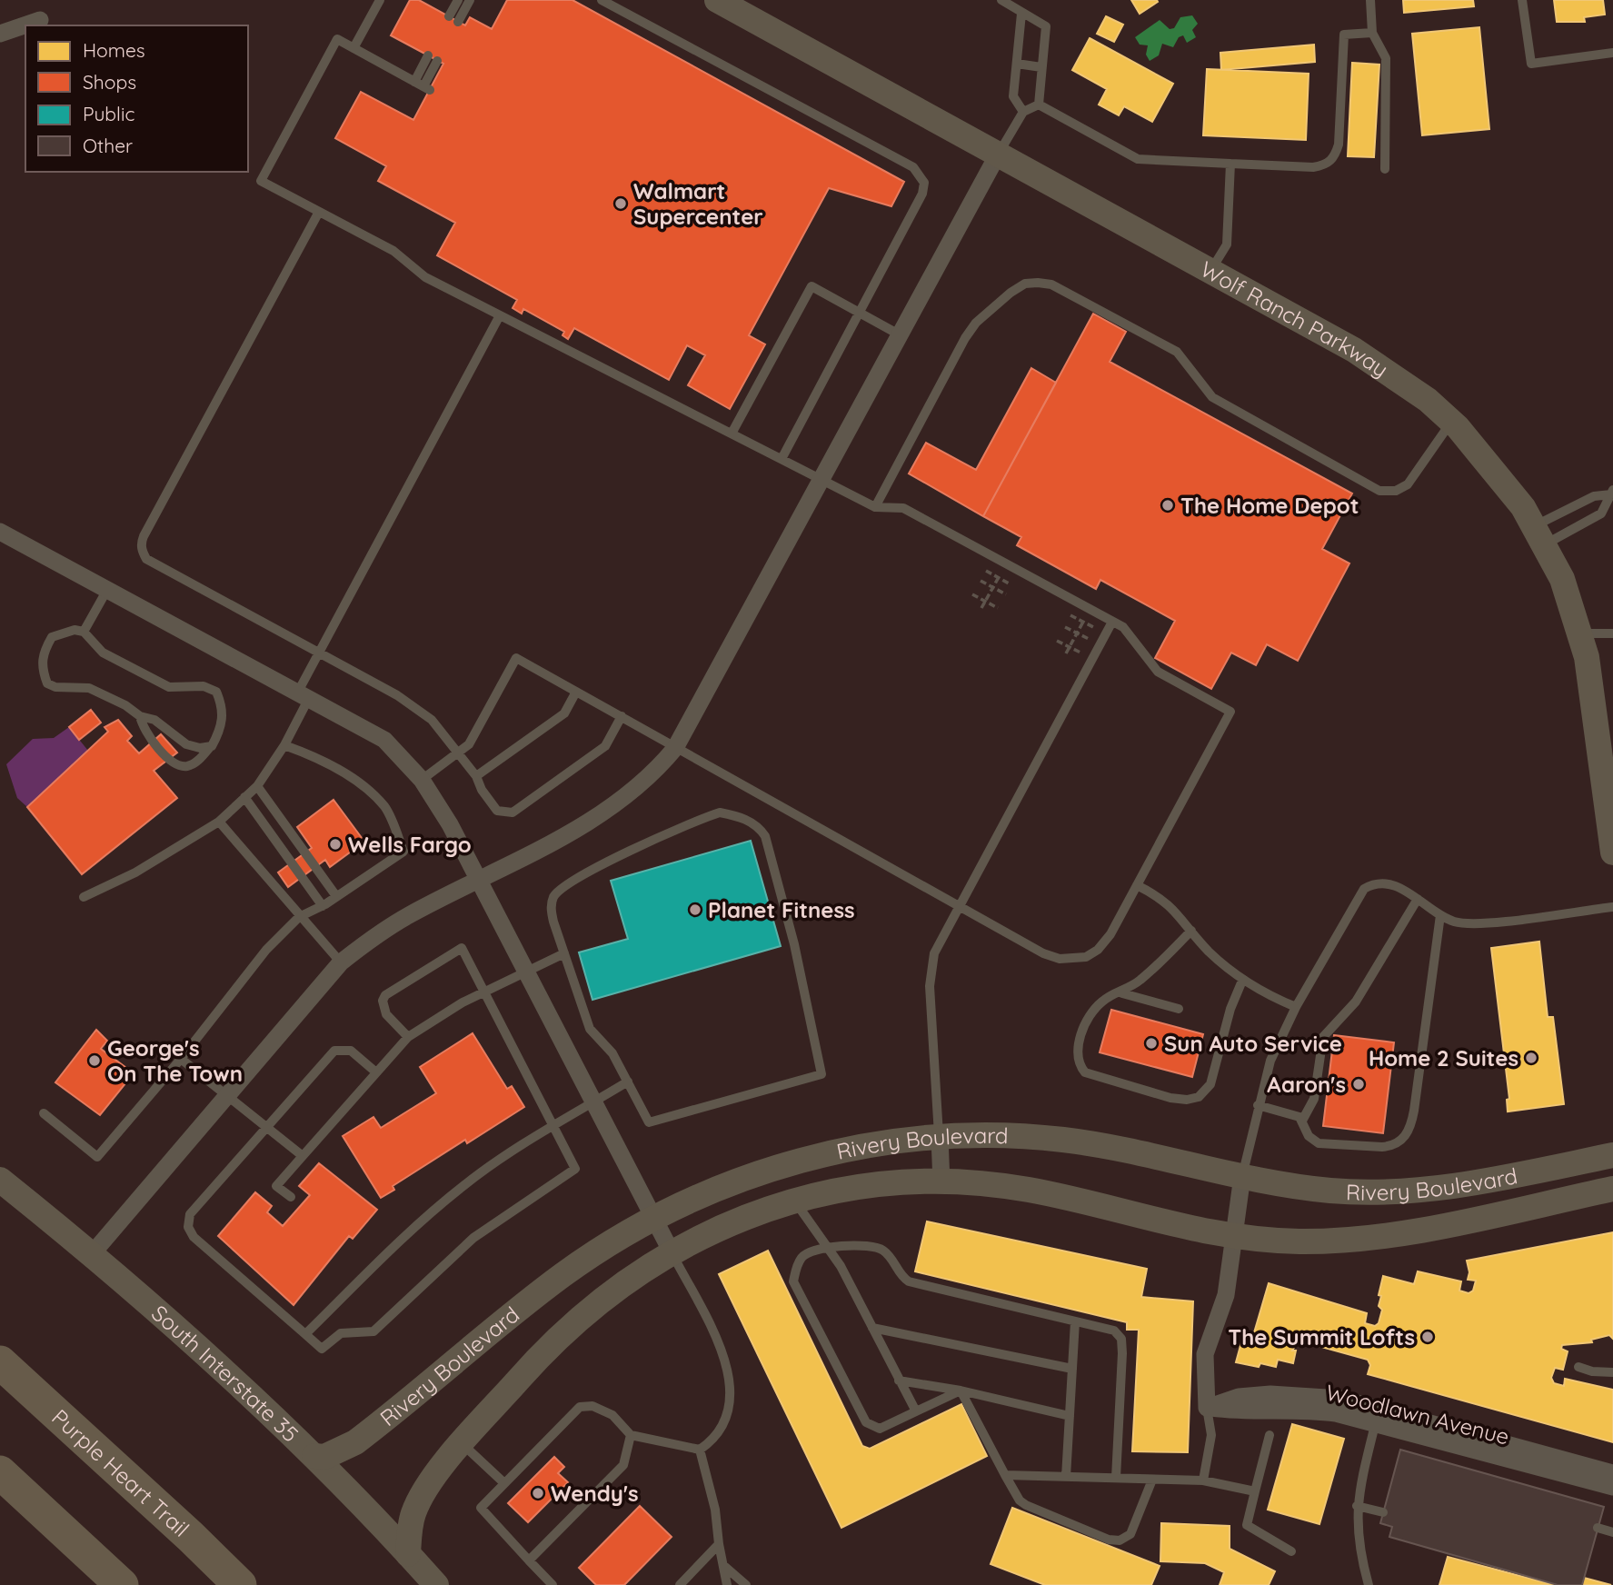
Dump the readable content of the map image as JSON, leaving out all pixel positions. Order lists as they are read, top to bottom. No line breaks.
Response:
{"streets":{"highway":["Purple Heart Trail"],"street":["Wolf Ranch Parkway","Rivery Boulevard","South Interstate 35","Woodlawn Avenue"]},"crossings":[["Rivery Boulevard","South Interstate 35"]],"places":["Walmart Supercenter","The Home Depot","Wells Fargo","Planet Fitness","Sun Auto Service","Home 2 Suites","George's On The Town","Aaron's","The Summit Lofts","Wendy's"],"legend":["Homes","Shops","Public","Other"]}
